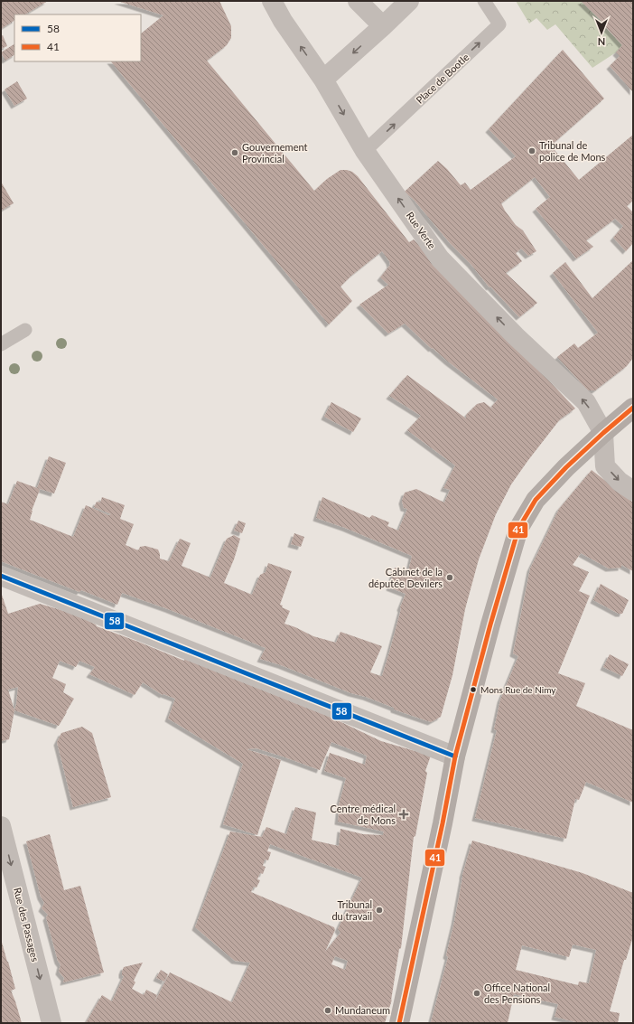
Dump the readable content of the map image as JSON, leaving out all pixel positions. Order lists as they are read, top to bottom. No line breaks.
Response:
{"streets":{"street":["Rue Verte","Rue des Passages"],"lane":["Place de Bootle"]},"crossings":[["Place de Bootle","Rue Verte"]],"one_way":["Place de Bootle","Rue des Passages"],"places":{"other":["Tribunal de police de Mons","Gouvernement Provincial","Cabinet de la députée Devilers","Mons Rue de Nimy","Tribunal du travail","Office National des Pensions","Mundaneum"],"health":["Centre médical de Mons"]},"lines":["transit line 41","transit line 58"],"legend":["58","41"],"north":"bottom"}
